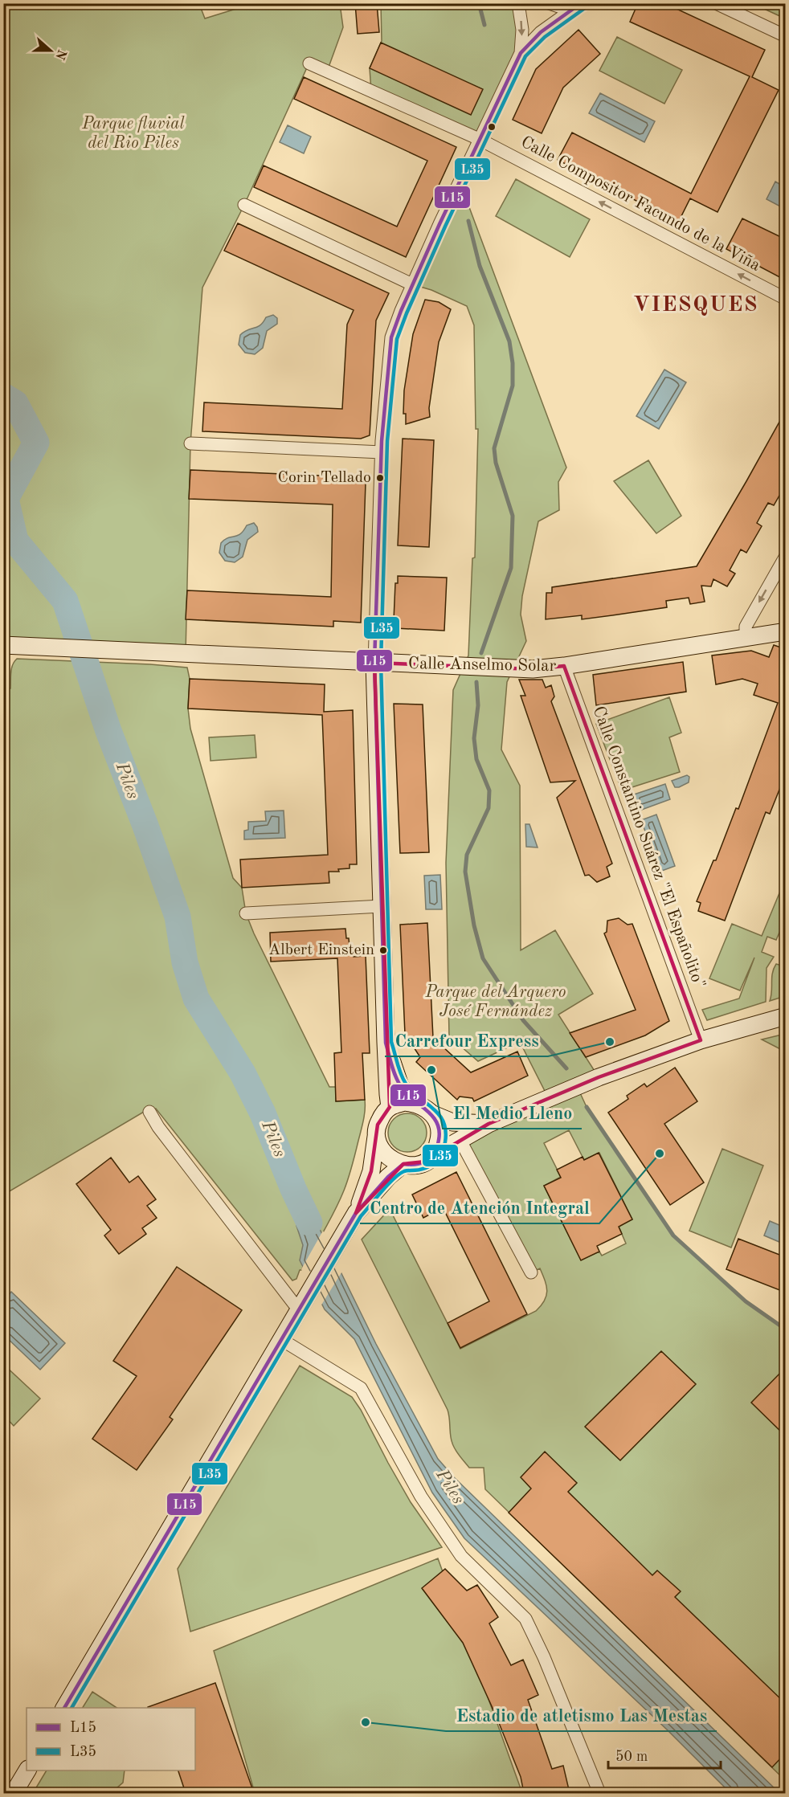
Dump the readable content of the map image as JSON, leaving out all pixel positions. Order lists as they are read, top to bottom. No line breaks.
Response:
{"streets":{"street":["Calle Compositor Facundo de la Viña","Calle Anselmo Solar","Calle Constantino Suárez \"El Españolito\""]},"crossings":[["Calle Anselmo Solar","Calle Constantino Suárez \"El Españolito\""]],"one_way":["Calle Compositor Facundo de la Viña"],"districts":["VIESQUES"],"water":["Piles"],"parks":["Parque fluvial del Rio Piles","Parque del Arquero José Fernández"],"places":["Corin Tellado","Albert Einstein","Carrefour Express","El Medio Lleno","Centro de Atención Integral","Estadio de atletismo Las Mestas"],"lines":["transit line L15","transit line L35"],"legend":["L15","L35"],"scale_bar":"50 m","north":"right"}
